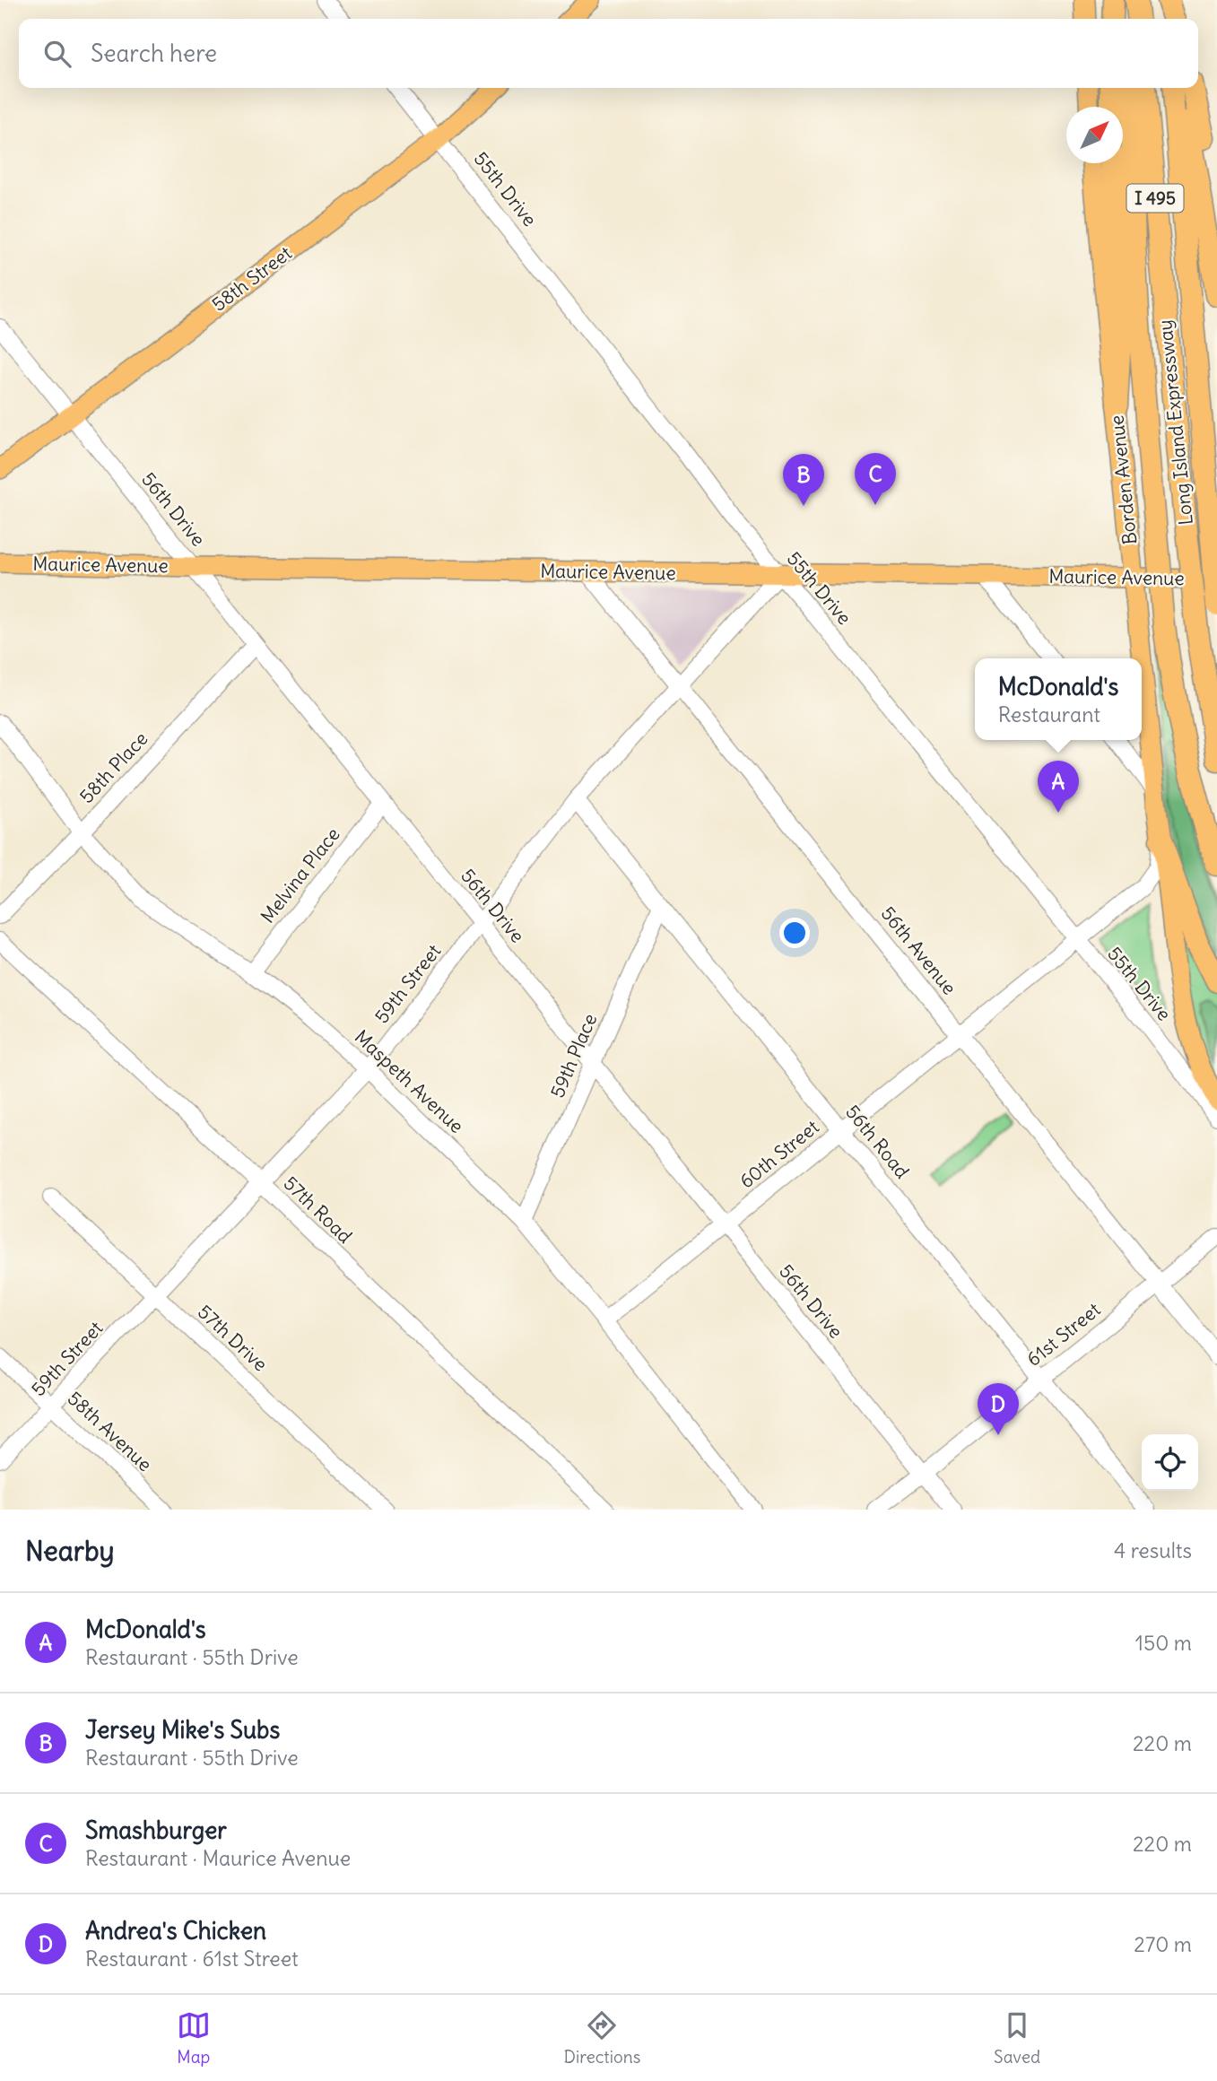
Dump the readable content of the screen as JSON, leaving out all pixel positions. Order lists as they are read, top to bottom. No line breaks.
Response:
{"streets":{"highway":["I 495","Long Island Expressway"],"main road":["58th Street","Borden Avenue","Maurice Avenue"],"street":["55th Drive","56th Drive","58th Place","Melvina Place","56th Avenue","59th Street","59th Place","Maspeth Avenue","56th Road","60th Street","57th Road","61st Street","57th Drive","58th Avenue"]},"crossings":[["55th Drive","58th Street"],["55th Drive","Maurice Avenue"],["55th Drive","59th Street"],["55th Drive","60th Street"],["58th Street","56th Drive"],["Borden Avenue","Maurice Avenue"],["Borden Avenue","60th Street"],["56th Drive","Maurice Avenue"],["56th Drive","58th Place"],["56th Drive","Melvina Place"],["56th Drive","59th Street"],["56th Drive","59th Place"],["56th Drive","60th Street"],["56th Drive","61st Street"],["Maurice Avenue","56th Avenue"],["Maurice Avenue","59th Street"],["58th Place","Maspeth Avenue"],["Melvina Place","Maspeth Avenue"],["56th Avenue","59th Street"],["56th Avenue","60th Street"],["56th Avenue","61st Street"],["59th Street","Maspeth Avenue"],["59th Street","56th Road"],["59th Street","57th Road"],["59th Street","57th Drive"],["59th Street","58th Avenue"],["59th Place","Maspeth Avenue"],["59th Place","56th Road"],["Maspeth Avenue","60th Street"],["56th Road","60th Street"],["56th Road","61st Street"]],"north":"top right","page":{"search":"Search here","pins":["C","B","A","D"],"popup":["McDonald's","Restaurant"],"heading":["Nearby","4 results"],"list":[{"mark":"A","name":"McDonald's","note":"Restaurant · 55th Drive","value":"150 m"},{"mark":"B","name":"Jersey Mike's Subs","note":"Restaurant · 55th Drive","value":"220 m"},{"mark":"C","name":"Smashburger","note":"Restaurant · Maurice Avenue","value":"220 m"},{"mark":"D","name":"Andrea's Chicken","note":"Restaurant · 61st Street","value":"270 m"}],"nav":["Map","Directions","Saved"]}}
